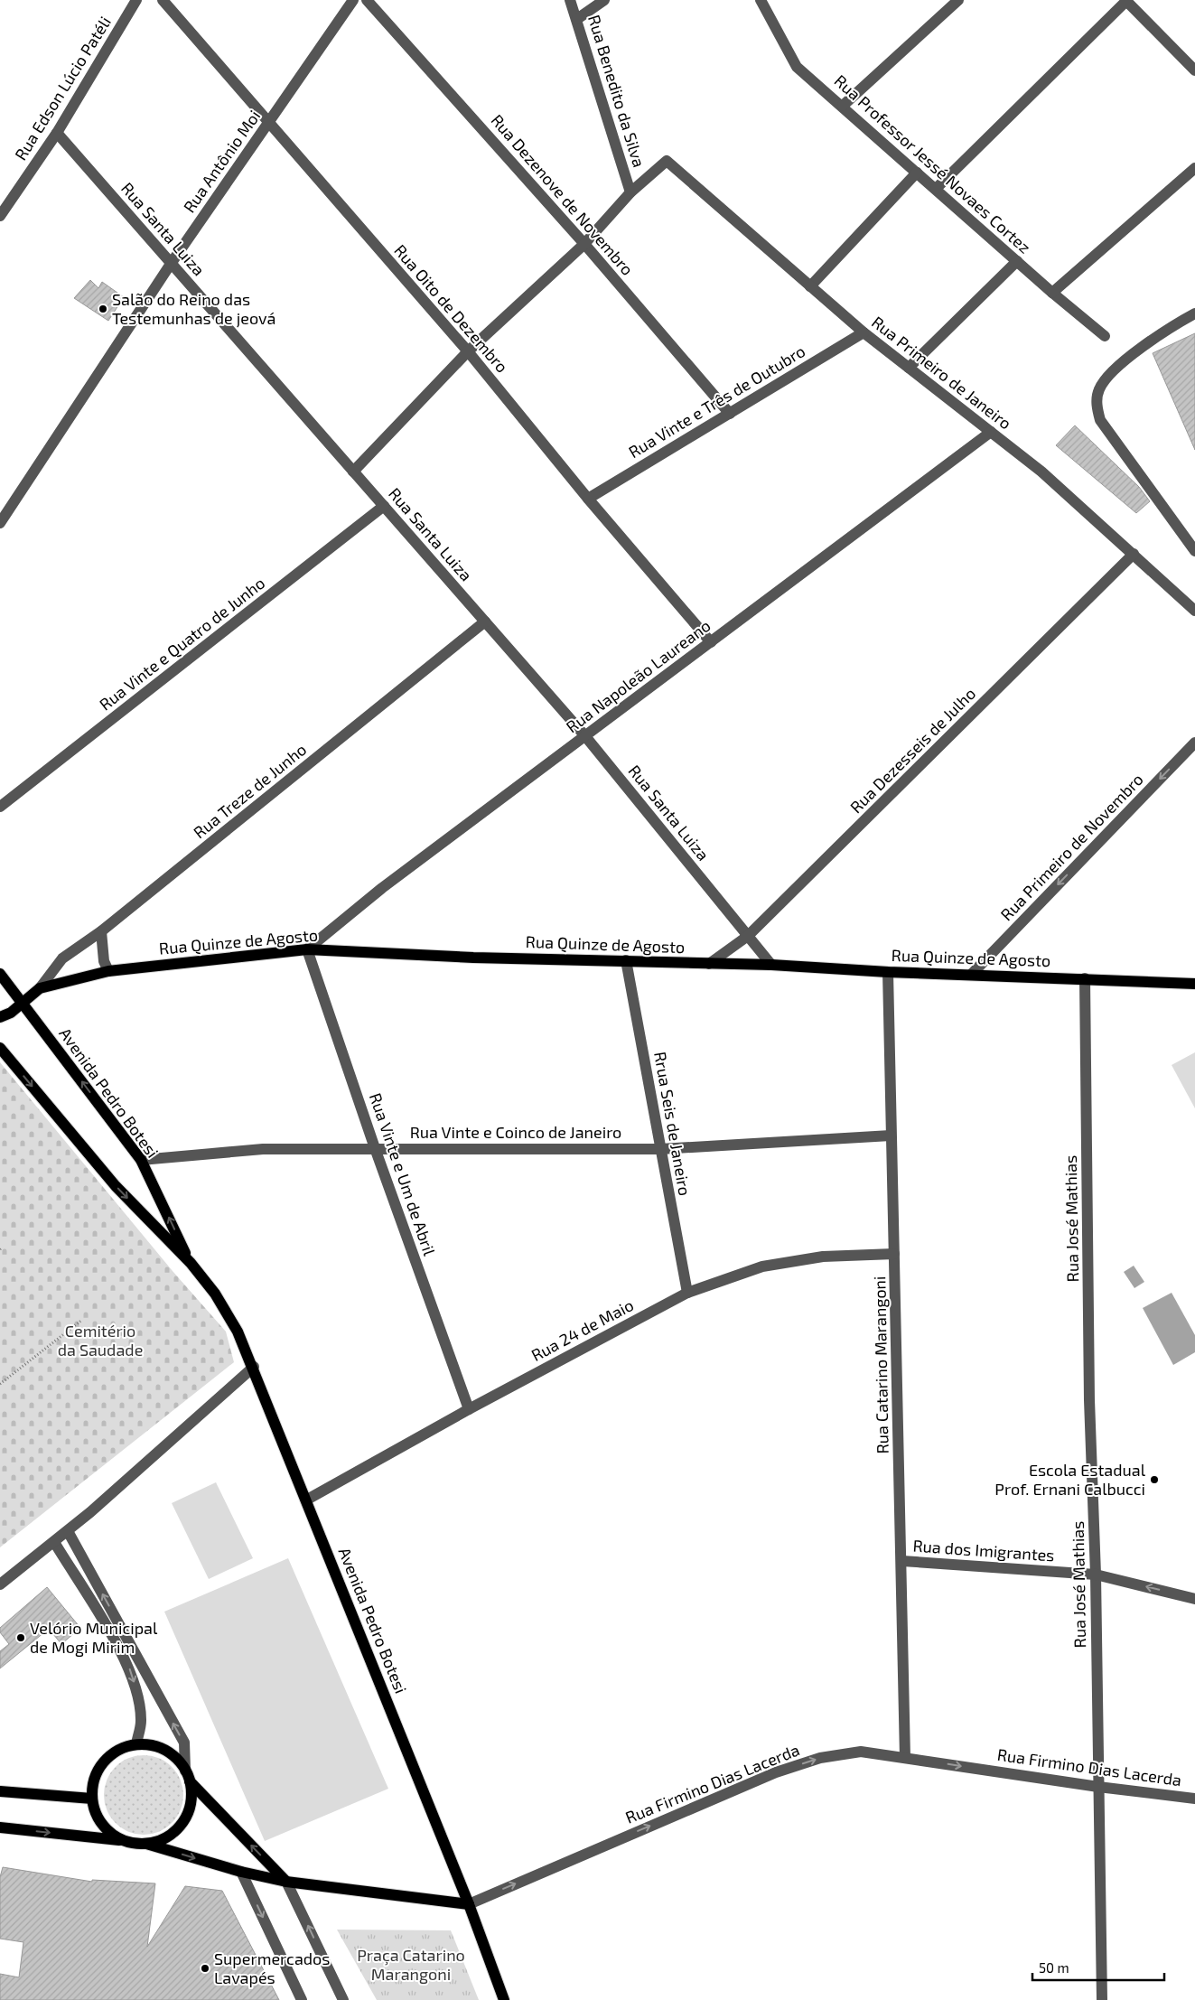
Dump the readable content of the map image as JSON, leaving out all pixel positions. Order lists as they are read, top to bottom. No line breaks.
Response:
{"streets":{"main road":["Rua Quinze de Agosto","Avenida Pedro Botesi"],"street":["Rua Edson Lúcio Patéli","Rua Benedito da Silva","Rua Antônio Moi","Rua Professor Jessé Novaes Cortez","Rua Dezenove de Novembro","Rua Santa Luiza","Rua Oito de Dezembro","Rua Primeiro de Janeiro","Rua Vinte e Três de Outubro","Rua Vinte e Quatro de Junho","Rua Napoleão Laureano","Rua Dezesseis de Julho","Rua Treze de Junho","Rua Primeiro de Novembro","Rrua Seis de Janeiro","Rua Vinte e Coinco de Janeiro","Rua Vinte e Um de Abril","Rua José Mathias","Rua 24 de Maio","Rua Catarino Marangoni","Rua dos Imigrantes","Rua Firmino Dias Lacerda"]},"crossings":[["Rua Edson Lúcio Patéli","Rua Santa Luiza"],["Rua Benedito da Silva","Rua Primeiro de Janeiro"],["Rua Antônio Moi","Rua Santa Luiza"],["Rua Antônio Moi","Rua Oito de Dezembro"],["Rua Dezenove de Novembro","Rua Vinte e Três de Outubro"],["Rua Santa Luiza","Rua Vinte e Quatro de Junho"],["Rua Santa Luiza","Rua Napoleão Laureano"],["Rua Santa Luiza","Rua Dezesseis de Julho"],["Rua Santa Luiza","Rua Treze de Junho"],["Rua Santa Luiza","Rua Quinze de Agosto"],["Rua Oito de Dezembro","Rua Vinte e Três de Outubro"],["Rua Oito de Dezembro","Rua Napoleão Laureano"],["Rua Primeiro de Janeiro","Rua Vinte e Três de Outubro"],["Rua Primeiro de Janeiro","Rua Napoleão Laureano"],["Rua Primeiro de Janeiro","Rua Dezesseis de Julho"],["Rua Napoleão Laureano","Rua Quinze de Agosto"],["Rua Napoleão Laureano","Rua Vinte e Um de Abril"],["Rua Dezesseis de Julho","Rua Quinze de Agosto"],["Rua Treze de Junho","Rua Quinze de Agosto"],["Rua Primeiro de Novembro","Rua Quinze de Agosto"],["Rua Quinze de Agosto","Avenida Pedro Botesi"],["Rua Quinze de Agosto","Rrua Seis de Janeiro"],["Rua Quinze de Agosto","Rua Vinte e Um de Abril"],["Rua Quinze de Agosto","Rua José Mathias"],["Rua Quinze de Agosto","Rua Catarino Marangoni"],["Avenida Pedro Botesi","Rua Vinte e Coinco de Janeiro"],["Avenida Pedro Botesi","Rua 24 de Maio"],["Avenida Pedro Botesi","Rua Firmino Dias Lacerda"],["Rrua Seis de Janeiro","Rua Vinte e Coinco de Janeiro"],["Rrua Seis de Janeiro","Rua 24 de Maio"],["Rua Vinte e Coinco de Janeiro","Rua Vinte e Um de Abril"],["Rua Vinte e Coinco de Janeiro","Rua Catarino Marangoni"],["Rua Vinte e Um de Abril","Rua 24 de Maio"],["Rua José Mathias","Rua dos Imigrantes"],["Rua José Mathias","Rua Firmino Dias Lacerda"],["Rua 24 de Maio","Rua Catarino Marangoni"],["Rua Catarino Marangoni","Rua dos Imigrantes"],["Rua Catarino Marangoni","Rua Firmino Dias Lacerda"]],"one_way":["Rua Primeiro de Novembro","Rua Firmino Dias Lacerda"],"parks":["Cemitério da Saudade","Praça Catarino Marangoni"],"places":["Salão do Reino das Testemunhas de jeová","Escola Estadual Prof. Ernani Calbucci","Velório Municipal de Mogi Mirim","Supermercados Lavapés"],"scale_bar":"50 m"}
